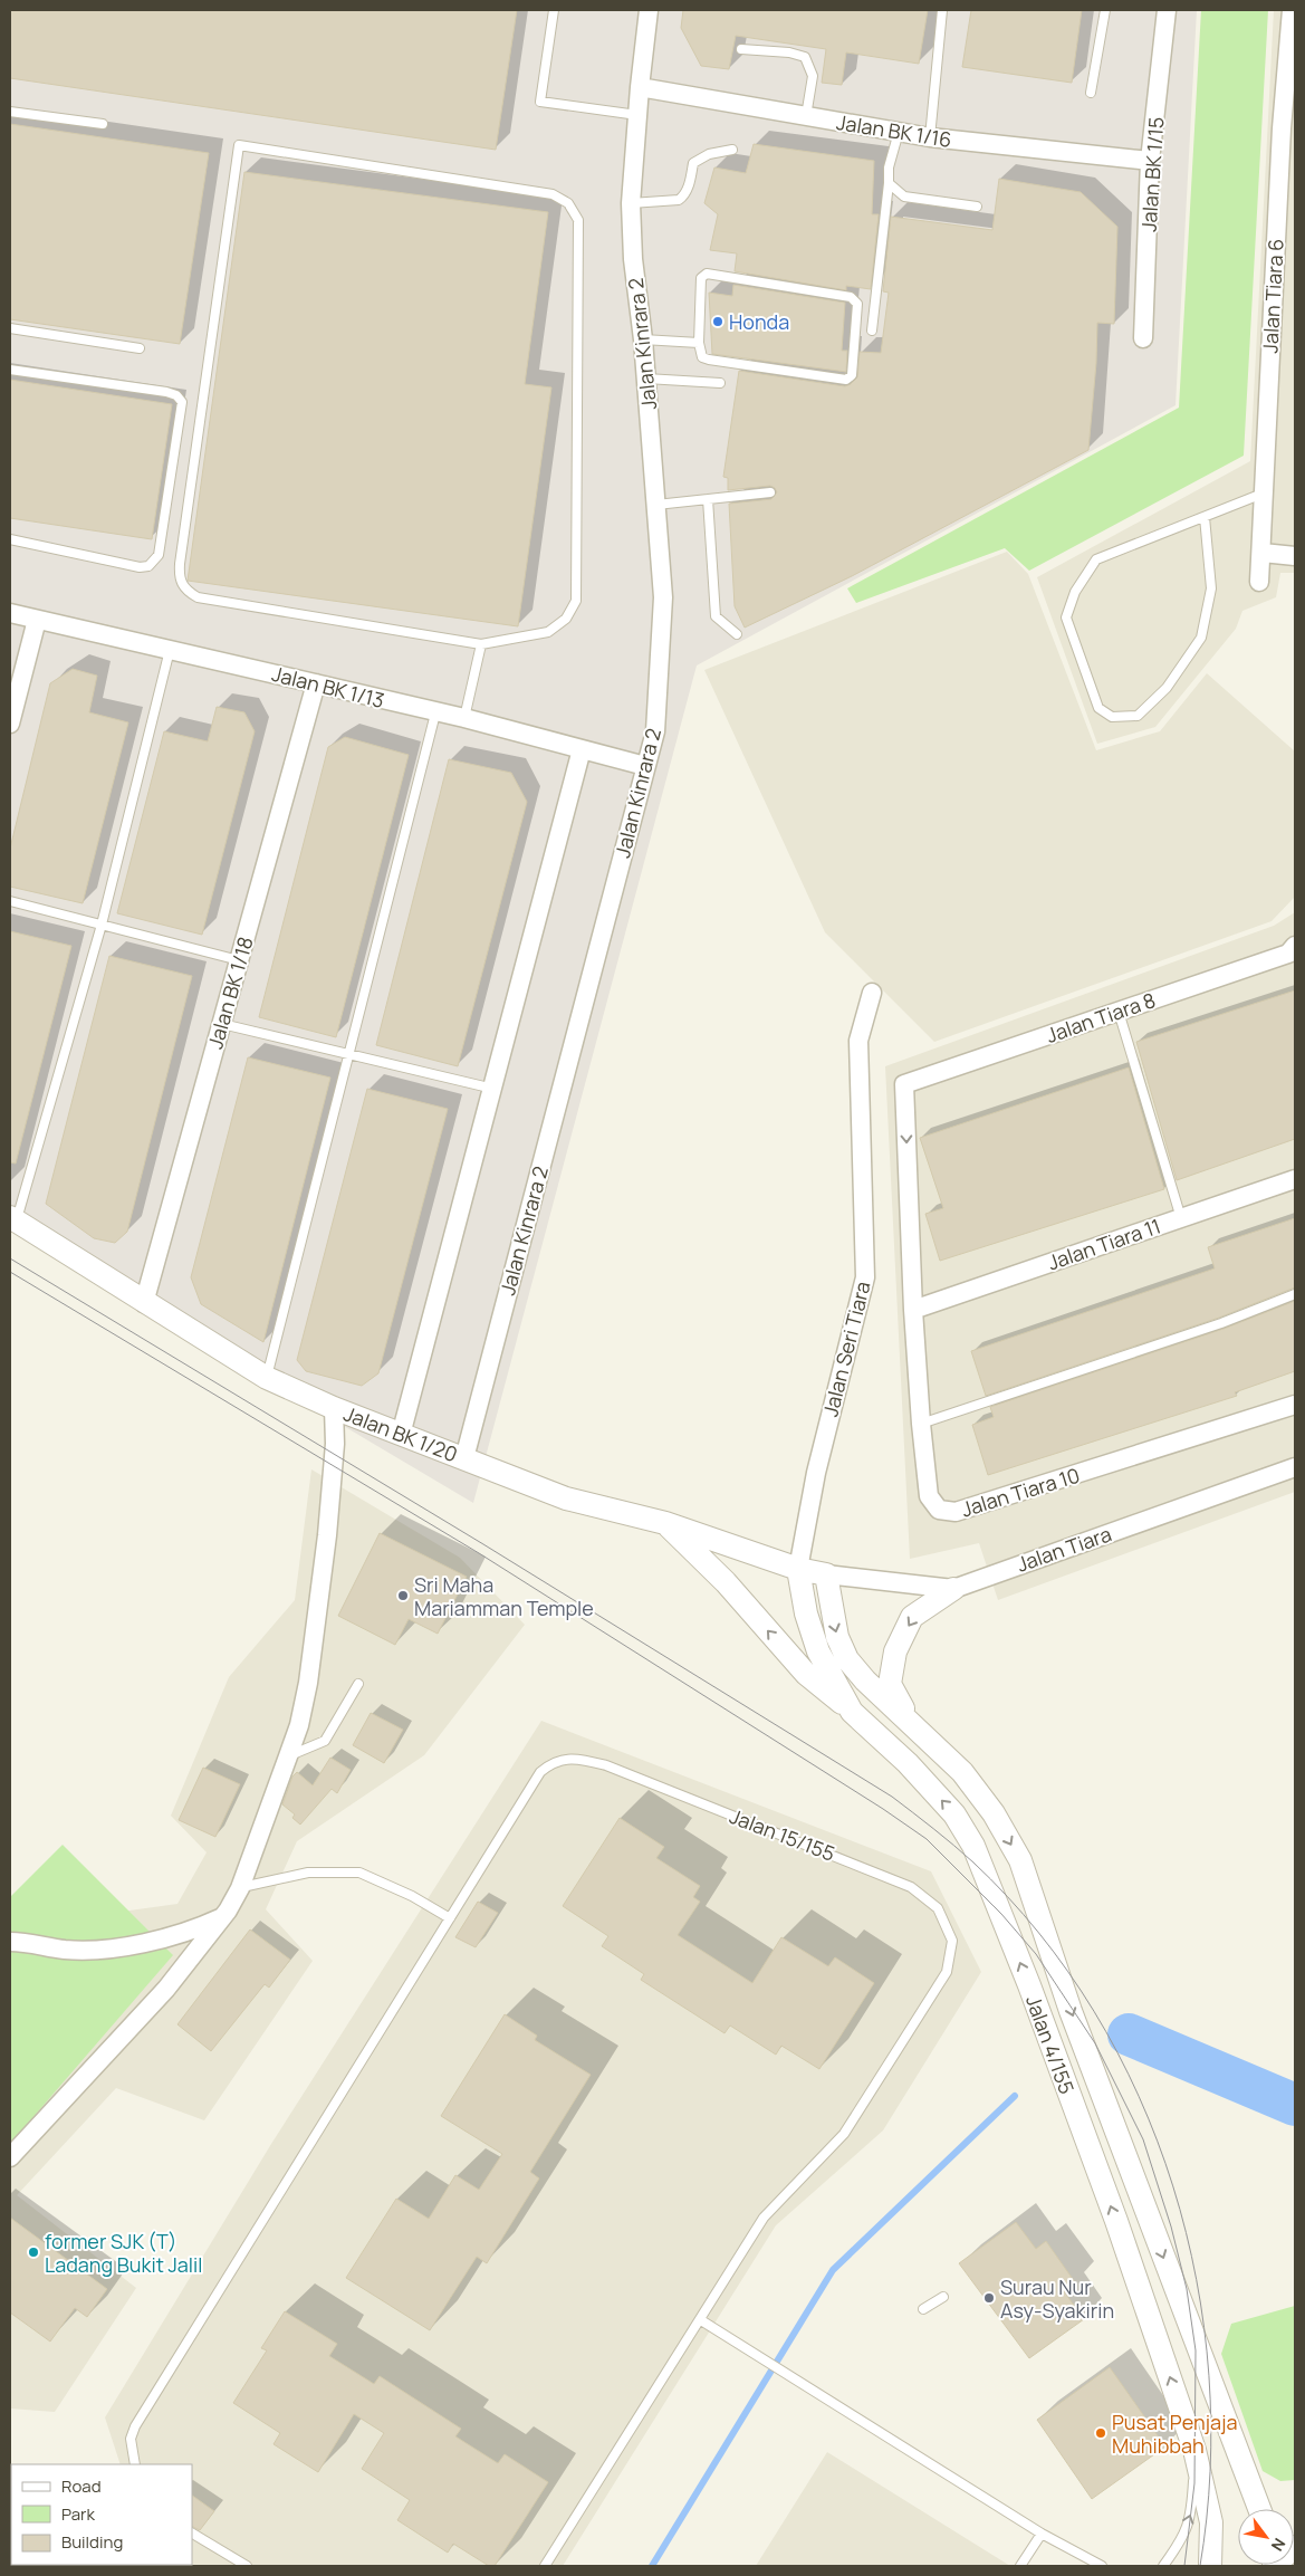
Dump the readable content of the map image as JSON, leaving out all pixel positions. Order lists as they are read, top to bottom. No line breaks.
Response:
{"streets":{"street":["Jalan BK 1/16","Jalan BK 1/15","Jalan Tiara 6","Jalan Kinrara 2","Jalan BK 1/13","Jalan BK 1/18","Jalan Tiara 8","Jalan Tiara 11","Jalan Seri Tiara","Jalan BK 1/20","Jalan Tiara 10","Jalan Tiara","Jalan 4/155"],"lane":["Jalan 15/155"]},"crossings":[["Jalan BK 1/16","Jalan BK 1/15"],["Jalan BK 1/16","Jalan Kinrara 2"],["Jalan Kinrara 2","Jalan BK 1/13"],["Jalan Kinrara 2","Jalan BK 1/20"],["Jalan BK 1/13","Jalan BK 1/18"],["Jalan BK 1/18","Jalan BK 1/20"],["Jalan Tiara 8","Jalan Tiara 10"],["Jalan Tiara 11","Jalan Tiara 10"],["Jalan Seri Tiara","Jalan BK 1/20"],["Jalan Seri Tiara","Jalan 4/155"],["Jalan BK 1/20","Jalan Tiara"],["Jalan BK 1/20","Jalan 4/155"],["Jalan Tiara","Jalan 4/155"]],"places":["Honda","Sri Maha Mariamman Temple","former SJK (T) Ladang Bukit Jalil","Surau Nur Asy-Syakirin","Pusat Penjaja Muhibbah"],"legend":["Road","Park","Building"],"north":"bottom right"}
